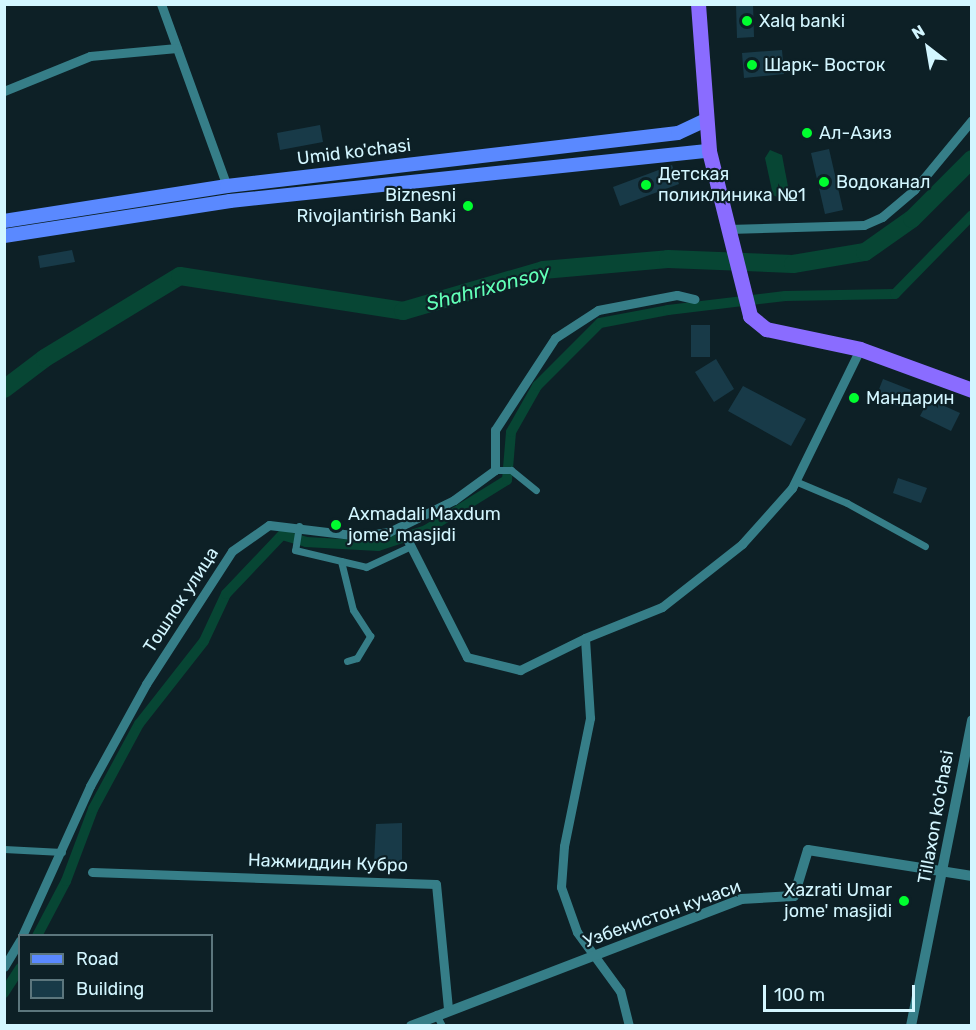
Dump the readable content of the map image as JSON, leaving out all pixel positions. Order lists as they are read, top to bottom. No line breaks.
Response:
{"streets":{"main road":["Umid ko'chasi"],"street":["Тошлок улица","Tillaxon ko'chasi","Нажмиддин Кубро","Узбекистон кучаси"]},"crossings":[["Tillaxon ko'chasi","Узбекистон кучаси"],["Нажмиддин Кубро","Узбекистон кучаси"]],"water":["Shahrixonsoy"],"places":["Xalq banki","Шарк- Восток","Ал-Азиз","Водоканал","Детская поликлиника №1","Biznesni Rivojlantirish Banki","Мандарин","Axmadali Maxdum jome' masjidi","Xazrati Umar jome' masjidi"],"legend":["Road","Building"],"scale_bar":"100 m","north":"top left"}
